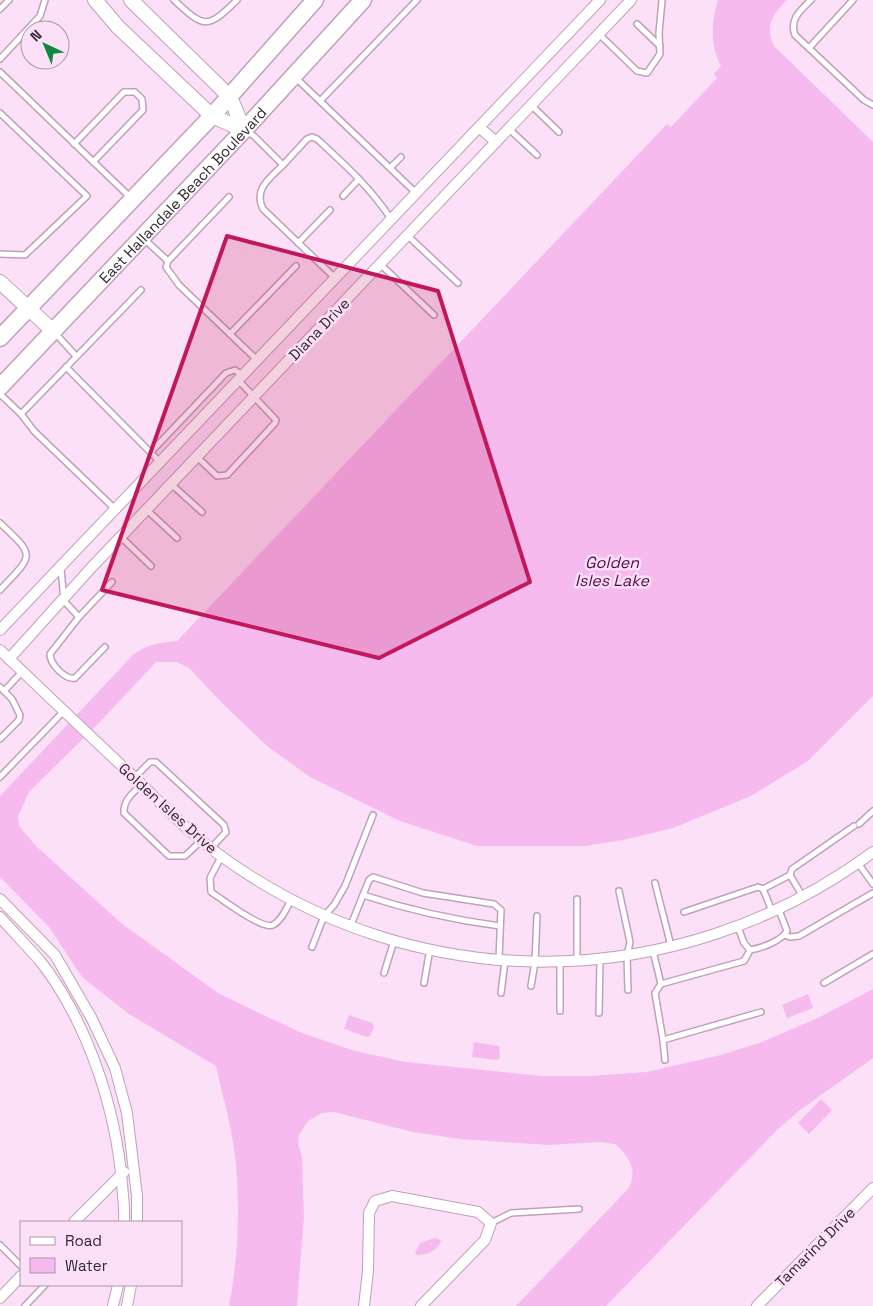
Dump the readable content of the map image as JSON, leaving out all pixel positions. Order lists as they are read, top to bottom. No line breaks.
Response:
{"streets":{"main road":["East Hallandale Beach Boulevard"],"street":["Diana Drive","Golden Isles Drive","Tamarind Drive"]},"crossings":[["Diana Drive","Golden Isles Drive"]],"water":["Golden Isles Lake"],"legend":["Road","Water"],"north":"top left"}
